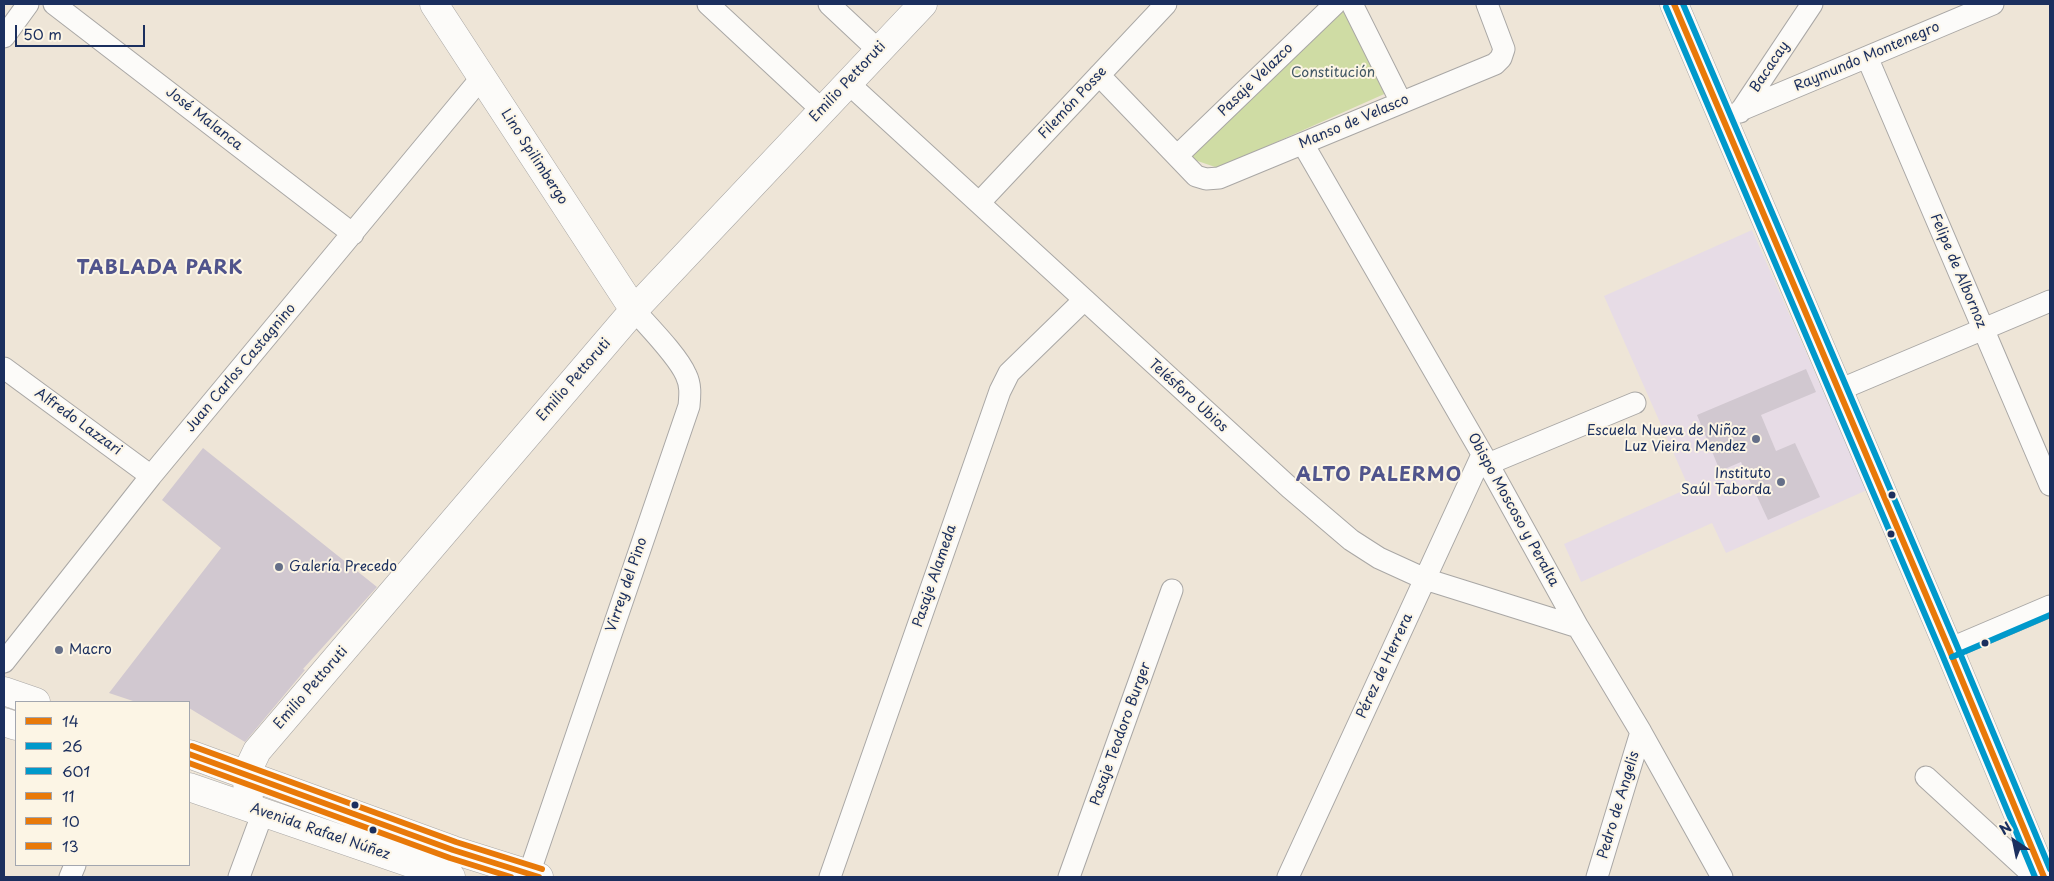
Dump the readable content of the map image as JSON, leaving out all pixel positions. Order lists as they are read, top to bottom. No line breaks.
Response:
{"streets":{"main road":["Emilio Pettoruti","Lino Spilimbergo","Avenida Rafael Núñez"],"street":["Raymundo Montenegro","Bacacay","Pasaje Velazco","Filemón Posse","José Malanca","Manso de Velasco","Felipe de Albornoz","Juan Carlos Castagnino","Telésforo Ubios","Alfredo Lazzari","Obispo Moscoso y Peralta","Pasaje Alameda","Virrey del Pino","Pérez de Herrera","Pasaje Teodoro Burger","Pedro de Angelis"]},"crossings":[["Raymundo Montenegro","Bacacay"],["Raymundo Montenegro","Felipe de Albornoz"],["Pasaje Velazco","Manso de Velasco"],["Emilio Pettoruti","Lino Spilimbergo"],["Emilio Pettoruti","Telésforo Ubios"],["Emilio Pettoruti","Virrey del Pino"],["Emilio Pettoruti","Avenida Rafael Núñez"],["Filemón Posse","Telésforo Ubios"],["José Malanca","Juan Carlos Castagnino"],["Manso de Velasco","Obispo Moscoso y Peralta"],["Lino Spilimbergo","Juan Carlos Castagnino"],["Lino Spilimbergo","Virrey del Pino"],["Juan Carlos Castagnino","Alfredo Lazzari"],["Telésforo Ubios","Obispo Moscoso y Peralta"],["Telésforo Ubios","Pasaje Alameda"],["Telésforo Ubios","Pérez de Herrera"],["Obispo Moscoso y Peralta","Pérez de Herrera"],["Obispo Moscoso y Peralta","Pedro de Angelis"],["Virrey del Pino","Avenida Rafael Núñez"]],"districts":["TABLADA PARK","ALTO PALERMO"],"parks":["Constitución"],"places":["Escuela Nueva de Niñoz Luz Vieira Mendez","Instituto Saúl Taborda","Galería Precedo","Macro"],"lines":["transit line 14","transit line 601","transit line 26","transit line 13","transit line 11","transit line 10"],"legend":["14","26","601","11","10","13"],"scale_bar":"50 m","north":"top left"}
